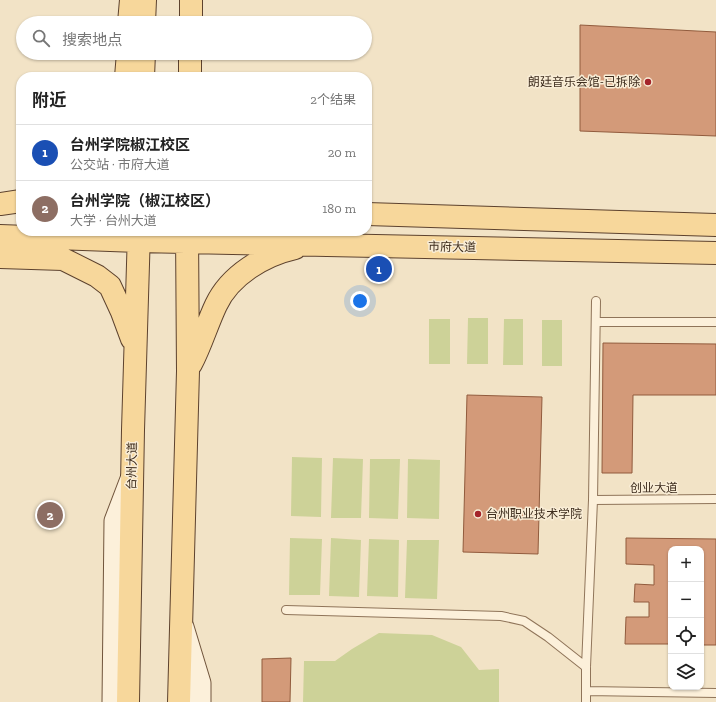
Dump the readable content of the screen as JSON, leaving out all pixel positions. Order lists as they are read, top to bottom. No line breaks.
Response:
{"streets":{"main road":["市府大道","台州大道"],"lane":["创业大道"]},"crossings":[["市府大道","台州大道"]],"places":["朗廷音乐会馆-已拆除","台州职业技术学院"],"page":{"search":"搜索地点","heading":["附近","2个结果"],"list":[{"mark":"1","name":"台州学院椒江校区","note":"公交站 · 市府大道","value":"20 m"},{"mark":"2","name":"台州学院（椒江校区）","note":"大学 · 台州大道","value":"180 m"}],"pins":["1","2"],"map_buttons":["+","−"]}}
